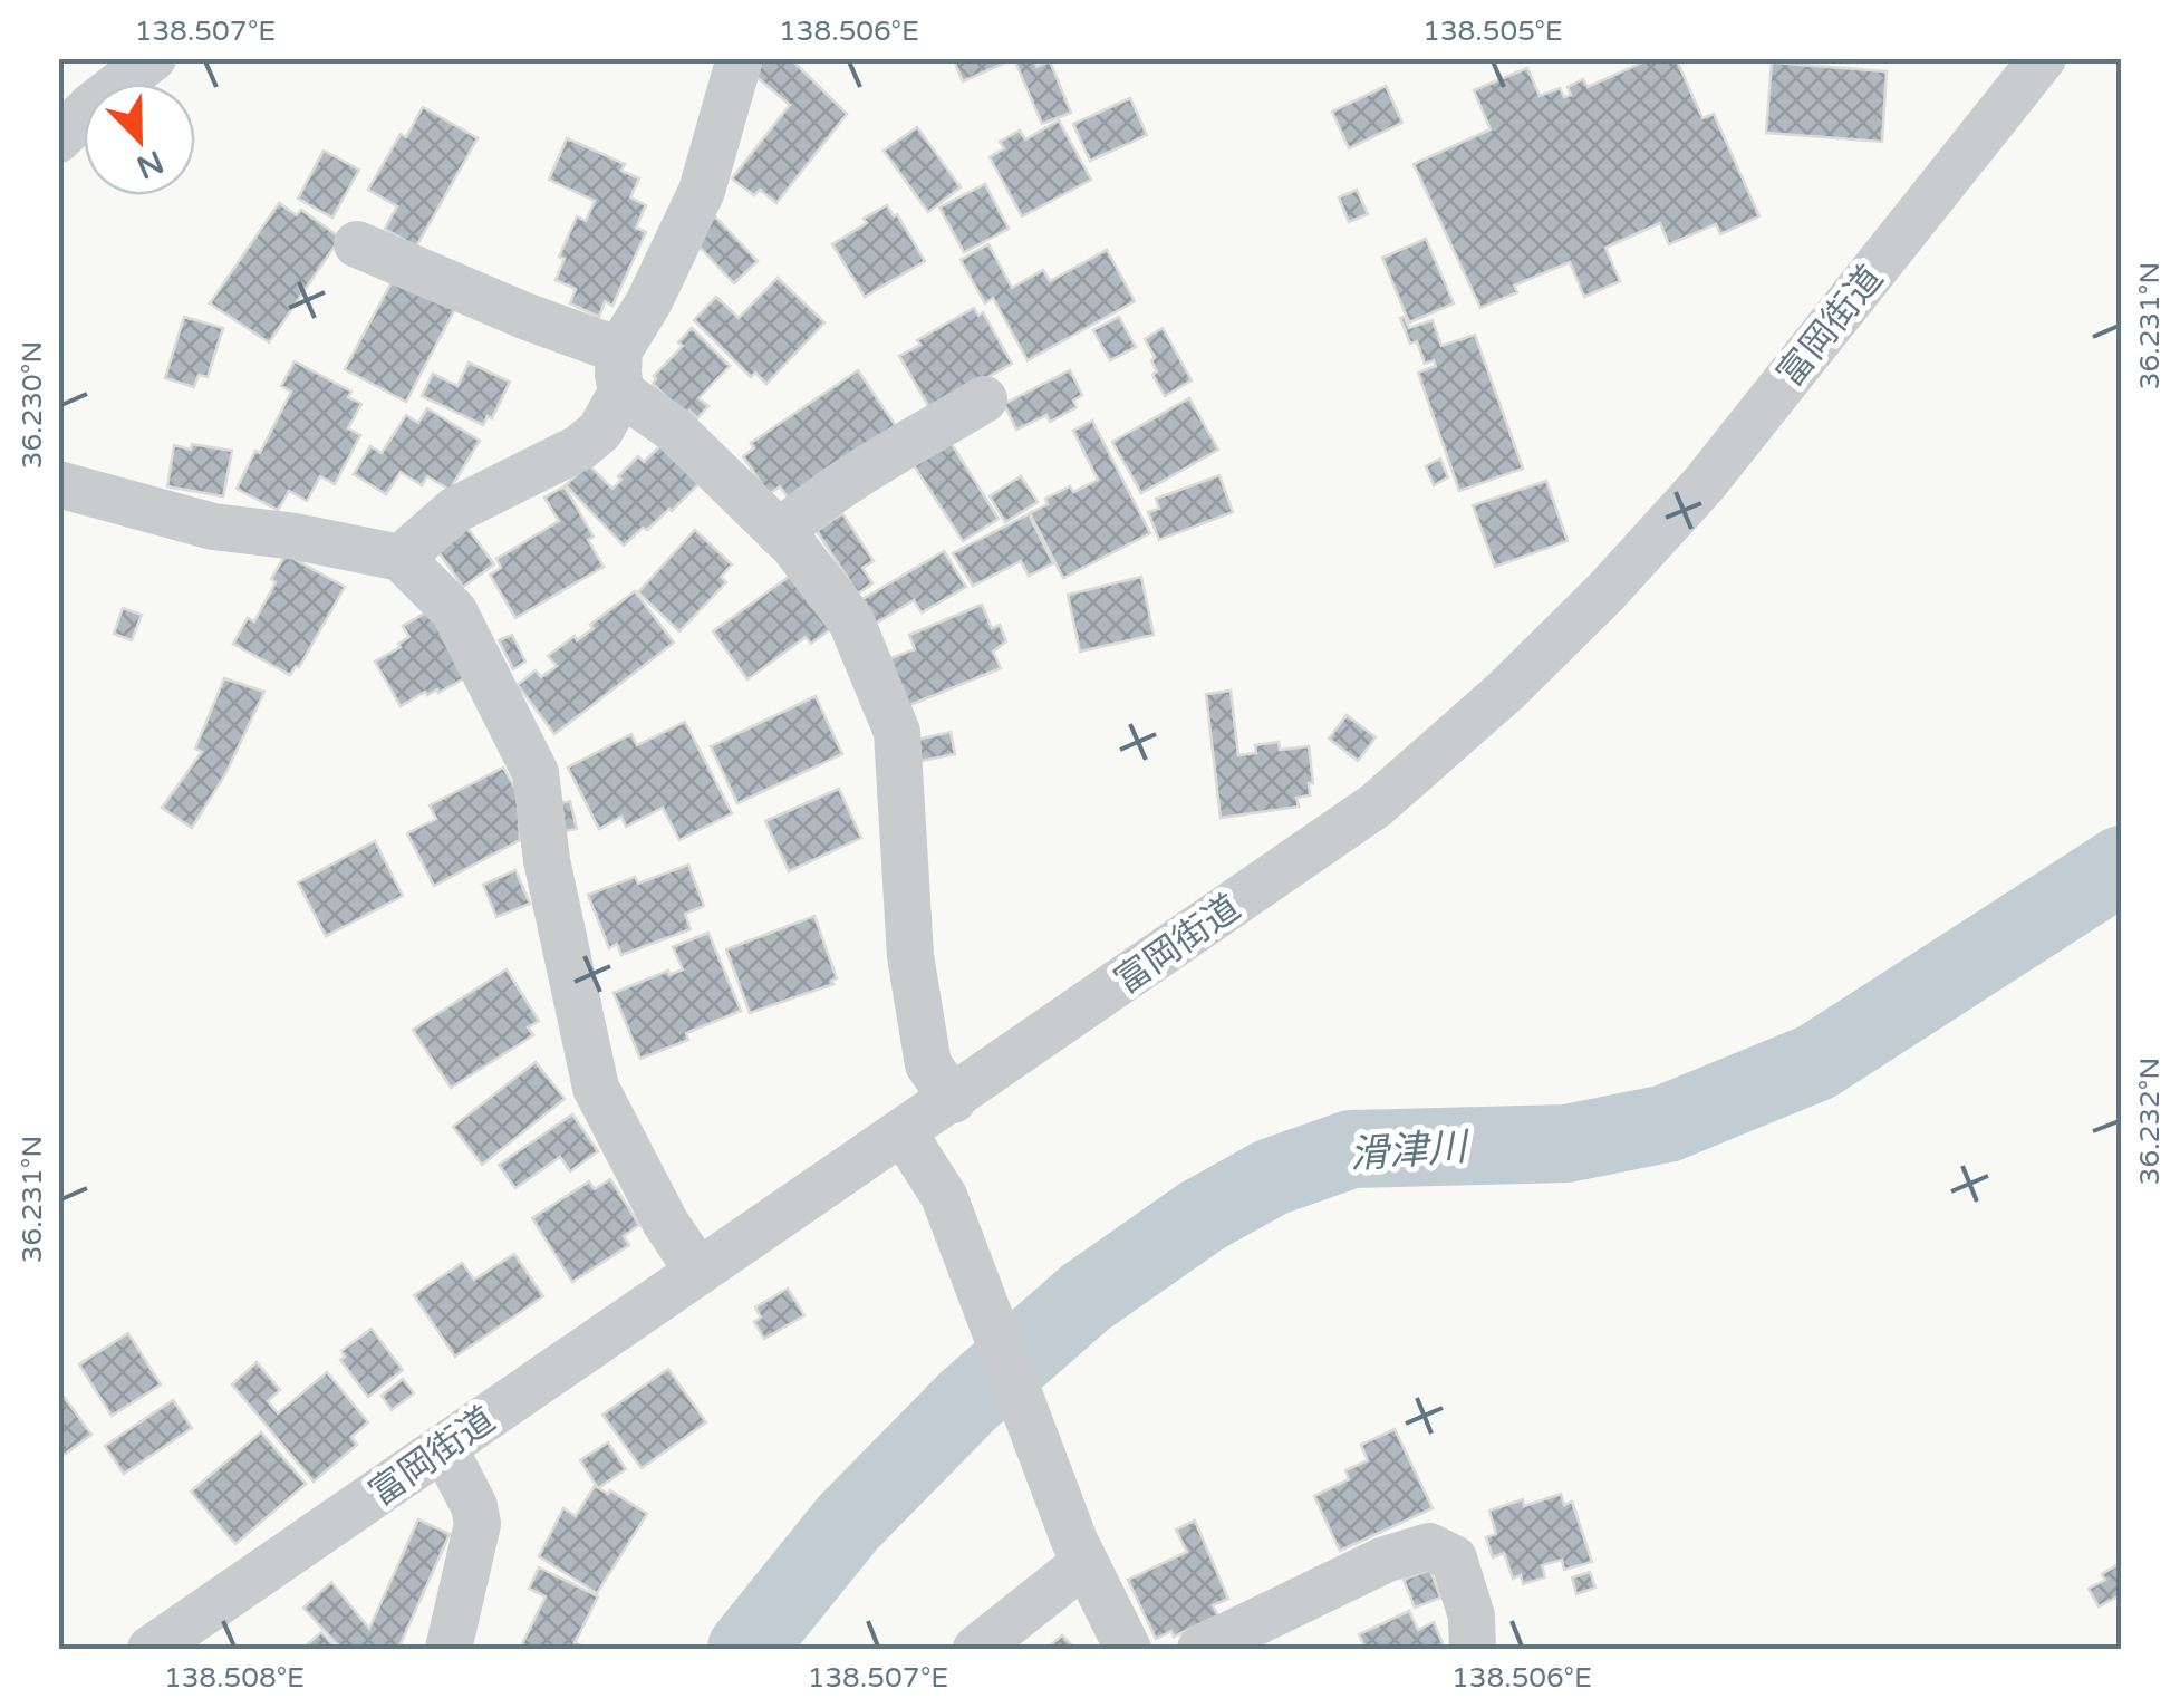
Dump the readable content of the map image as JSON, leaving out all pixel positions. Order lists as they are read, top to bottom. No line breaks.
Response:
{"streets":{"street":["富岡街道"]},"water":["滑津川"],"north":"bottom right","coordinates":["138.507°E","138.506°E","138.505°E","36.231°N","36.230°N","36.232°N","138.508°E"]}
